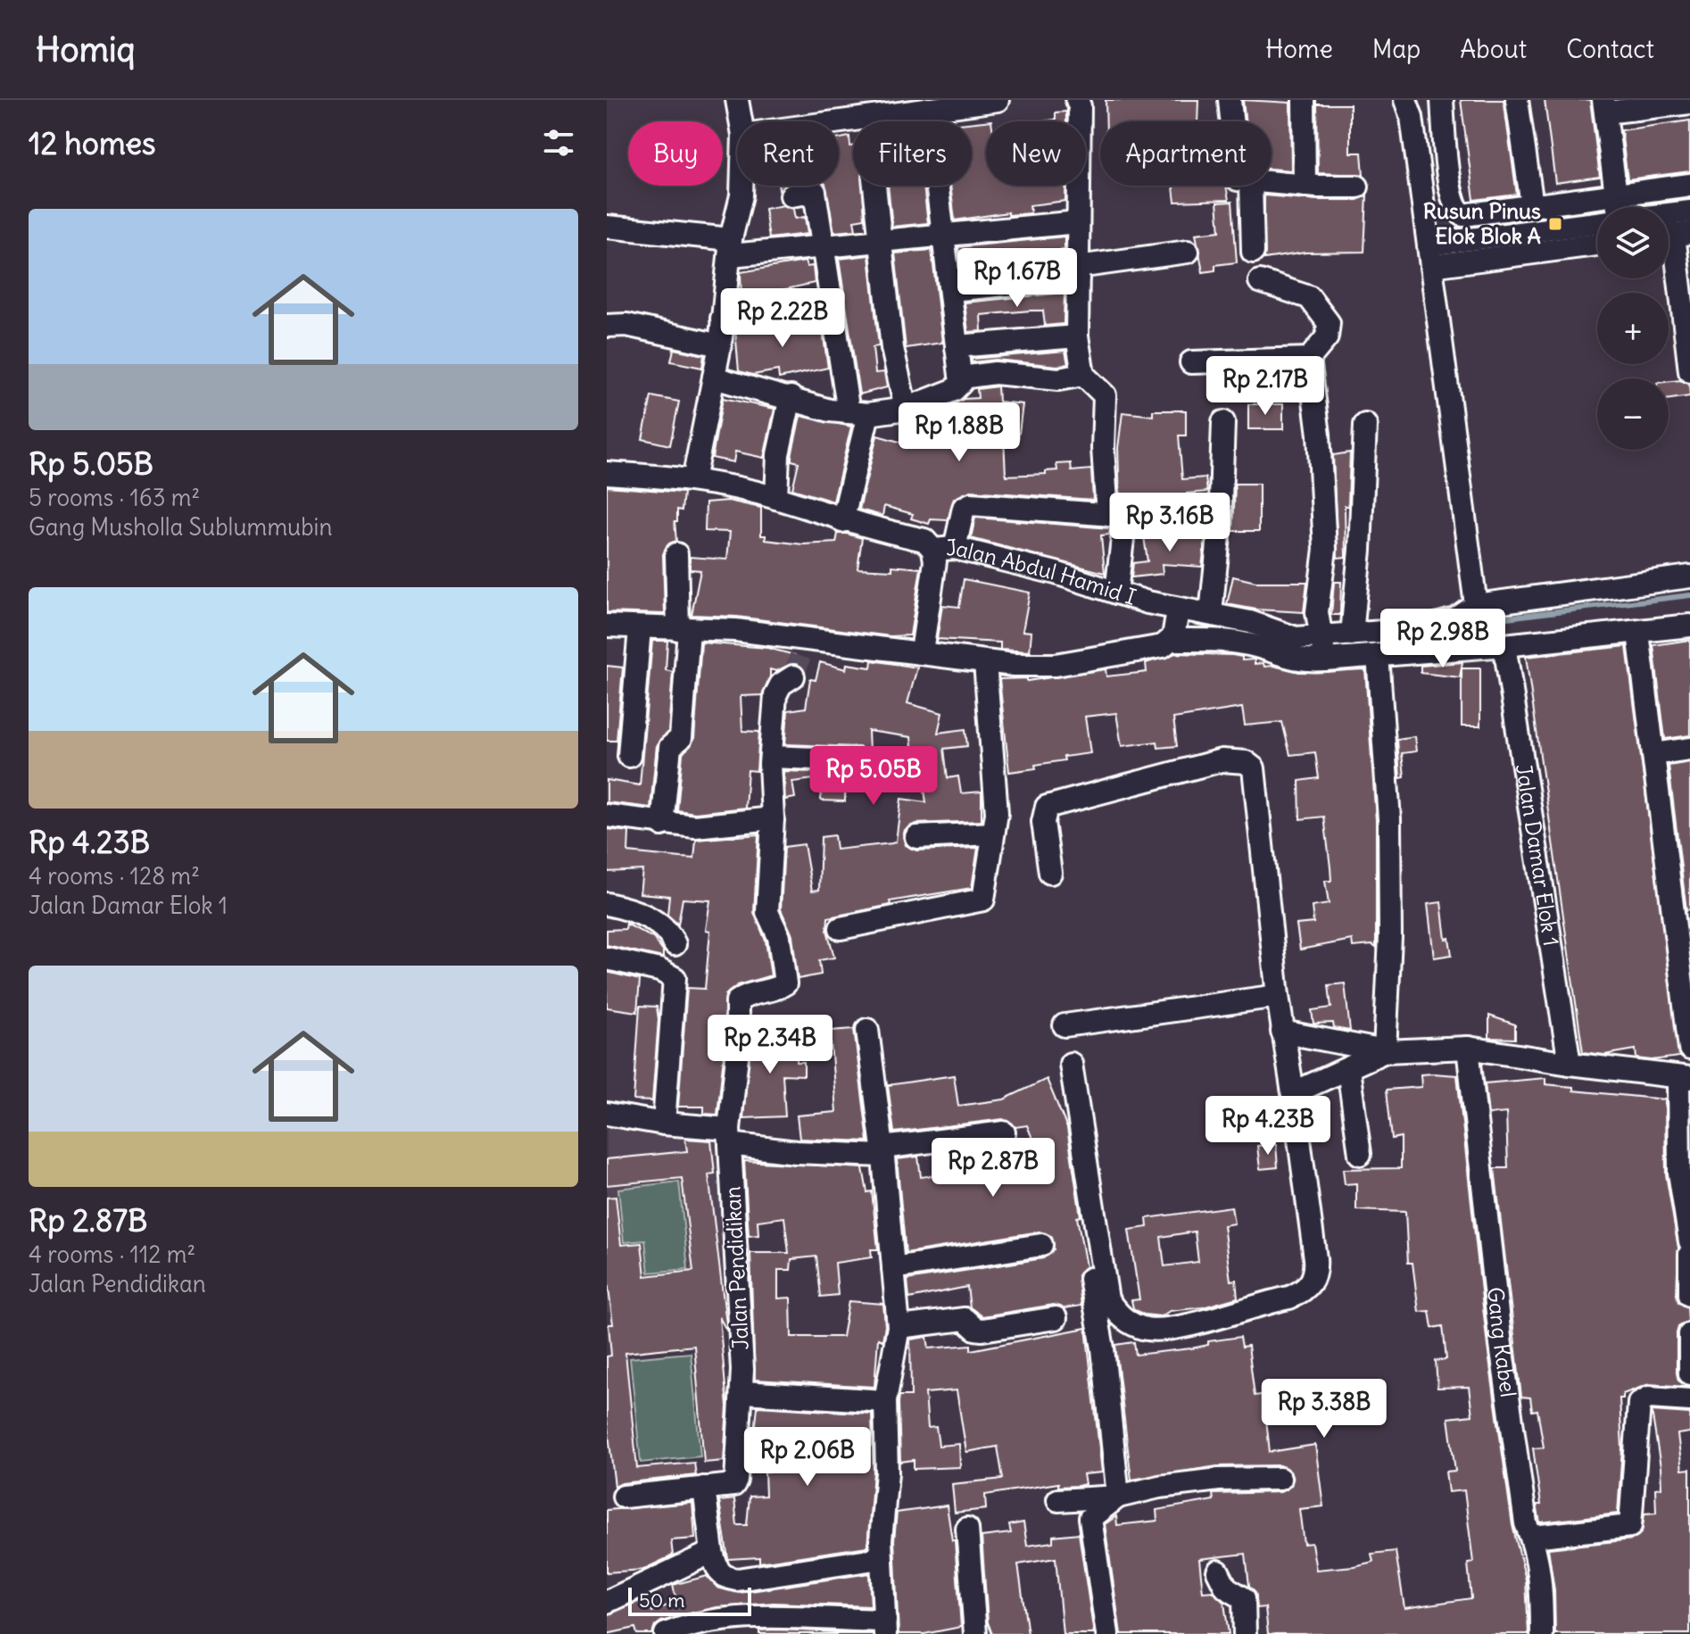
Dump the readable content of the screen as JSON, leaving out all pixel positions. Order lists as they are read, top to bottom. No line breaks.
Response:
{"streets":{"street":["Jalan Abdul Hamid I","Jalan Damar Elok 1","Jalan Pendidikan","Gang Kabel"]},"places":{"transit":["Rusun Pinus Elok Blok A"]},"scale_bar":"50 m","page":{"header":"Homiq","nav":["Home","Map","About","Contact"],"heading":"12 homes","chip":["Buy","Rent","Filters","New","Apartment"],"list":[{"name":"Rp 5.05B","note":"5 rooms · 163 m² · Gang Musholla Sublummubin"},{"name":"Rp 4.23B","note":"4 rooms · 128 m² · Jalan Damar Elok 1"},{"name":"Rp 2.87B","note":"4 rooms · 112 m² · Jalan Pendidikan"}],"map_buttons":["+","−"],"price":["Rp 1.67B","Rp 2.22B","Rp 2.17B","Rp 1.88B","Rp 3.16B","Rp 2.98B","Rp 5.05B","Rp 2.34B","Rp 4.23B","Rp 2.87B","Rp 3.38B","Rp 2.06B"],"scale":"50 m"}}
